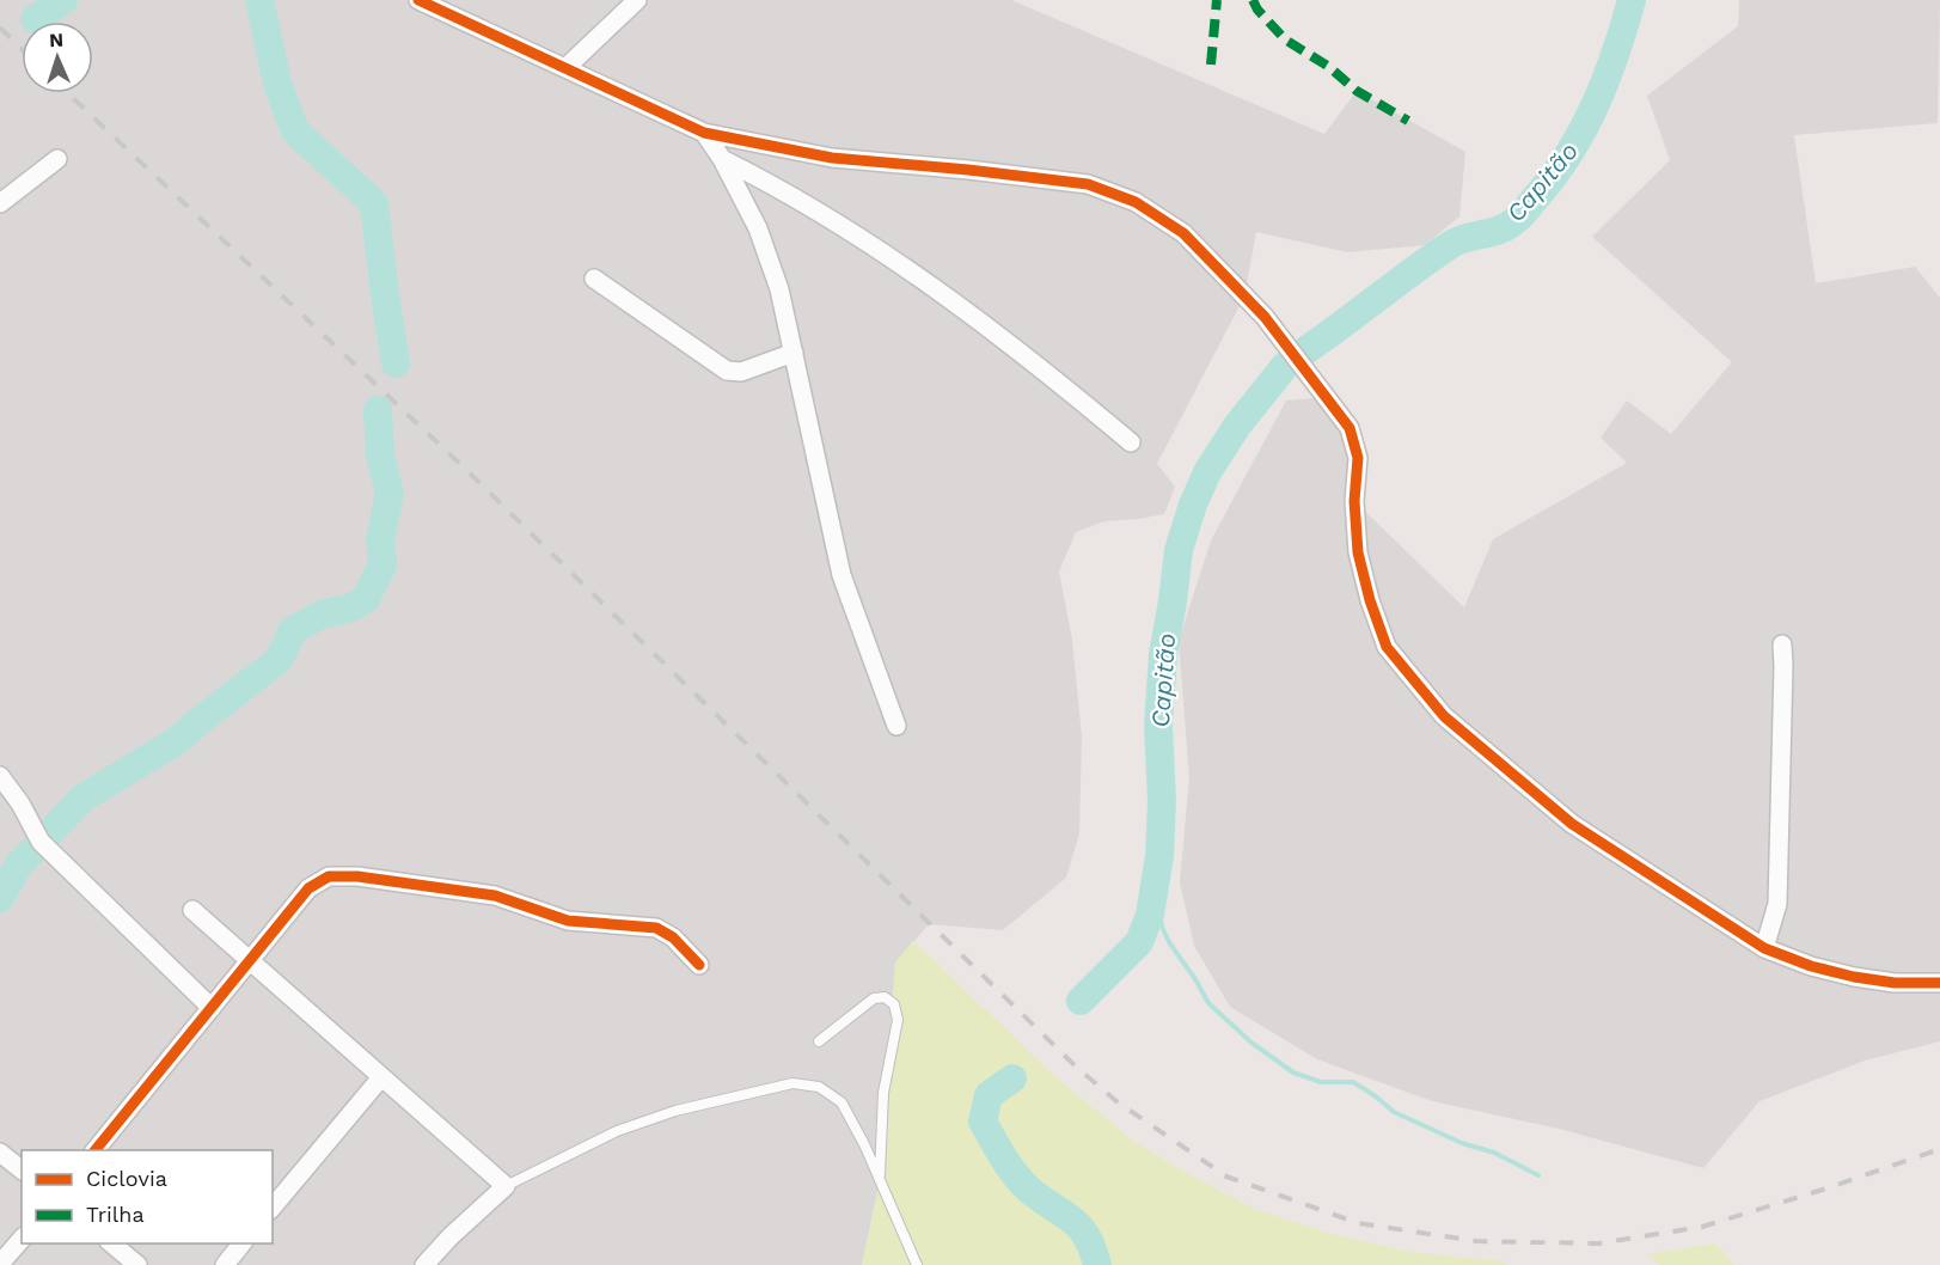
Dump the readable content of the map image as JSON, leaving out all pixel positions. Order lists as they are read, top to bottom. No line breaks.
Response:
{"water":["Capitão"],"legend":["Ciclovia","Trilha"],"north":"top"}
